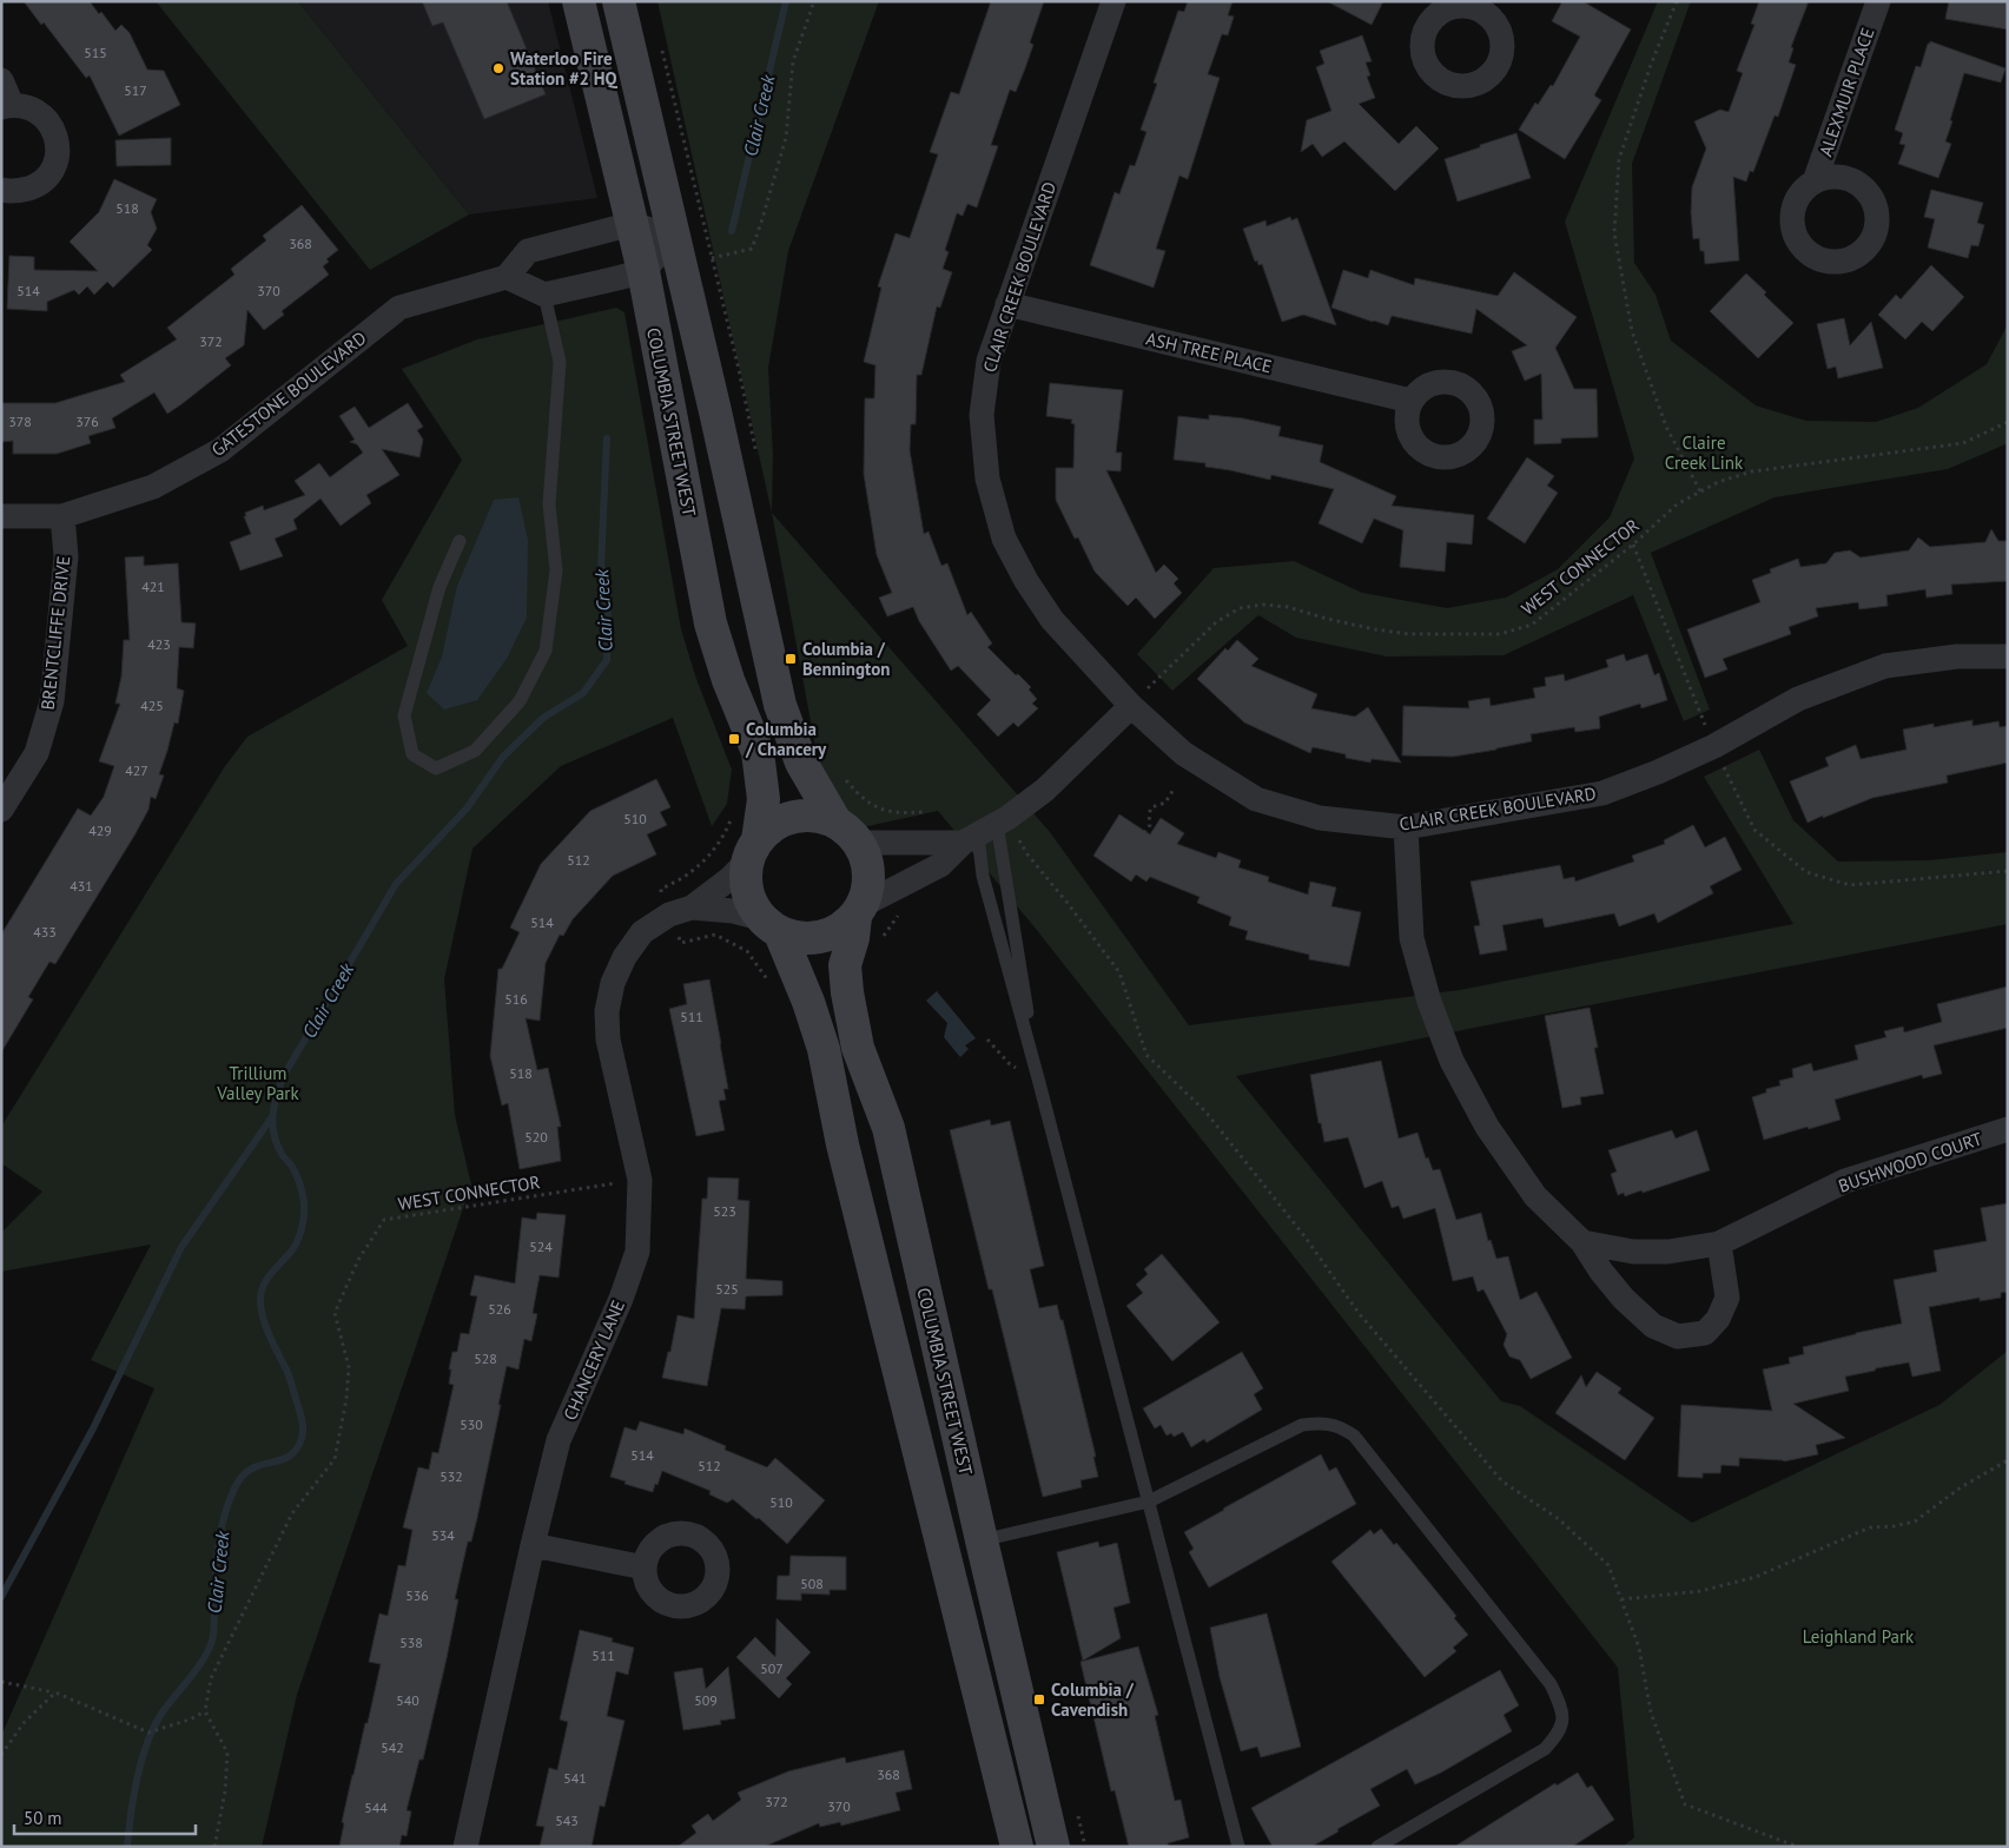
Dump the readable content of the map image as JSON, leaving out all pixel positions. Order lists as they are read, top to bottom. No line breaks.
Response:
{"streets":{"main road":["COLUMBIA STREET WEST"],"street":["ALEXMUIR PLACE","CLAIR CREEK BOULEVARD","ASH TREE PLACE","GATESTONE BOULEVARD","BRENTCLIFFE DRIVE","BUSHWOOD COURT","CHANCERY LANE"],"path":["WEST CONNECTOR"]},"crossings":[["CLAIR CREEK BOULEVARD","ASH TREE PLACE"],["CLAIR CREEK BOULEVARD","WEST CONNECTOR"],["GATESTONE BOULEVARD","BRENTCLIFFE DRIVE"],["COLUMBIA STREET WEST","CHANCERY LANE"],["WEST CONNECTOR","CHANCERY LANE"]],"water":["Clair Creek"],"parks":["Claire Creek Link","Trillium Valley Park","Leighland Park"],"places":{"other":["Waterloo Fire Station #2 HQ"],"transit":["Columbia / Bennington","Columbia / Chancery","Columbia / Cavendish"]},"house_numbers":["515","517","518","368","514","370","372","378","376","421","423","425","427","510","429","512","431","514","433","516","511","518","520","523","524","525","526","528","530","514","512","532","510","534","508","536","538","511","507","540","509","542","368","541","372","370","544","543"],"scale_bar":"50 m"}
